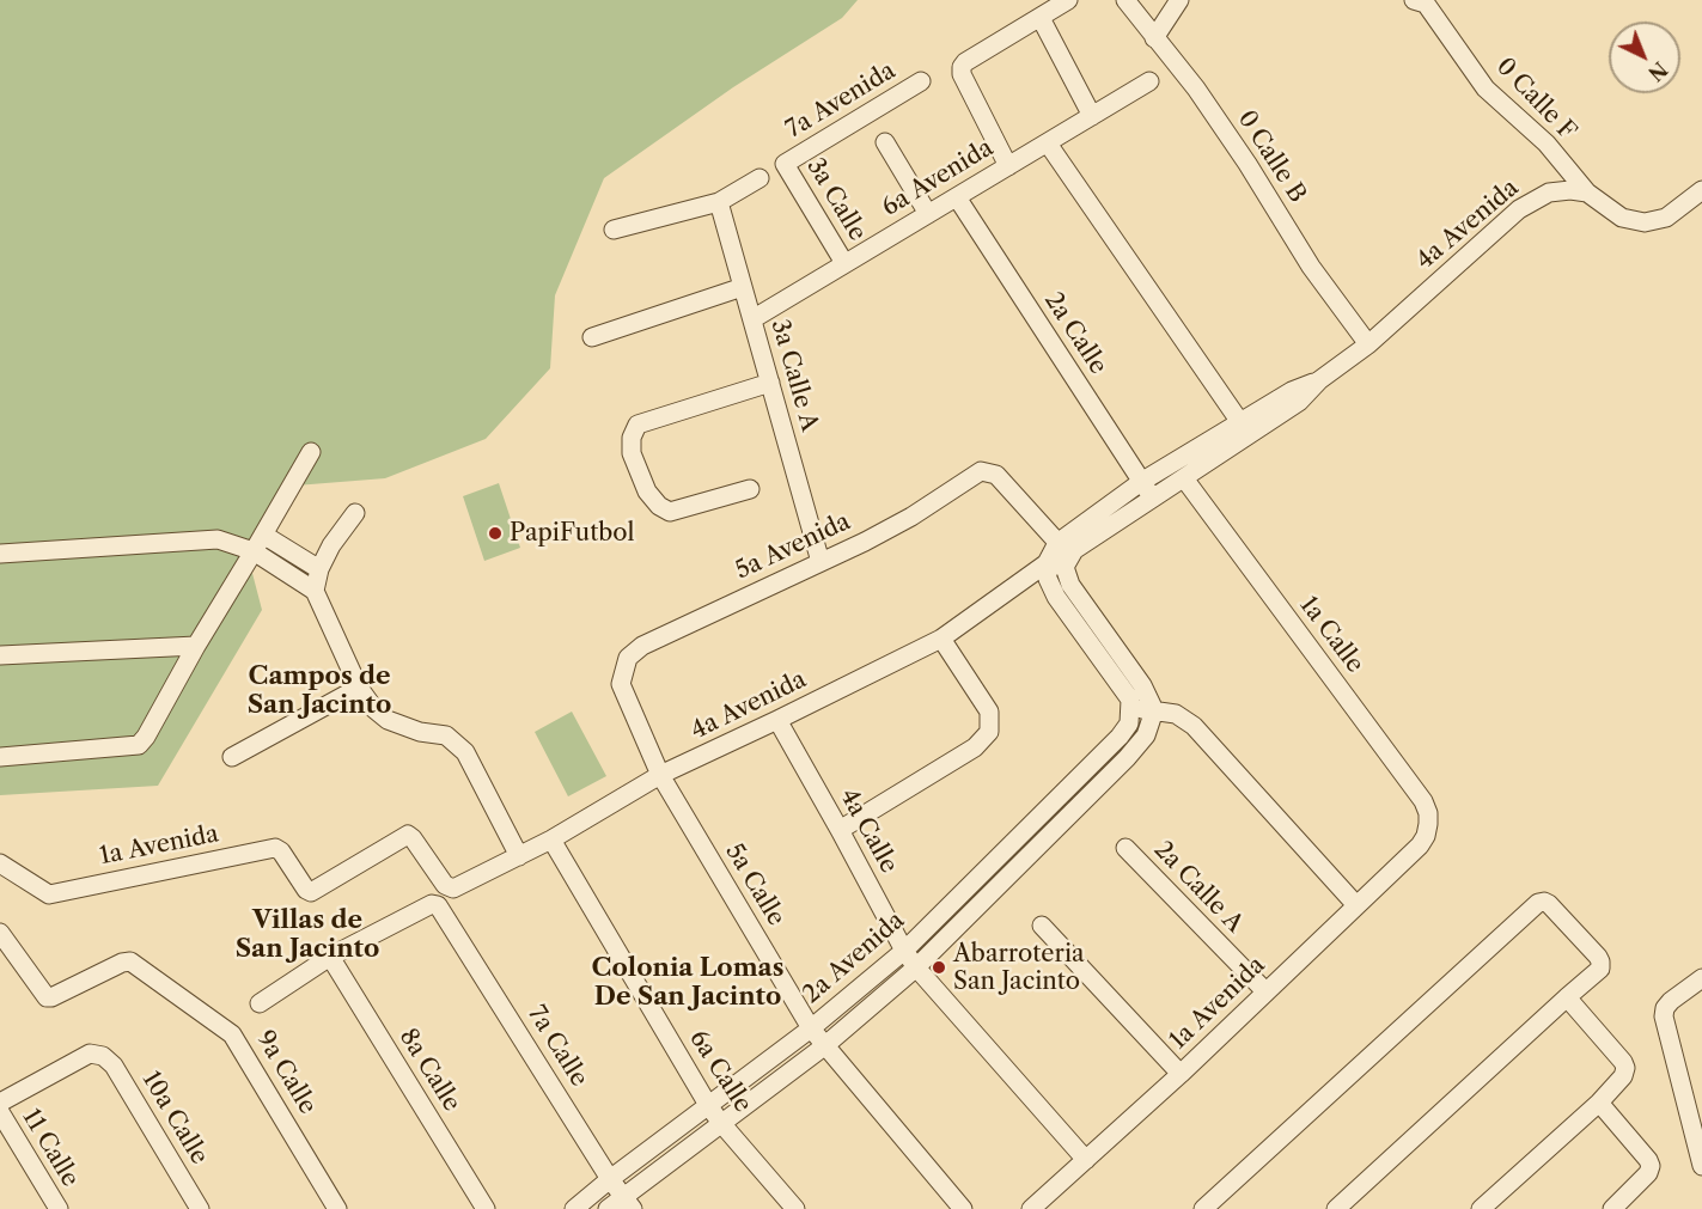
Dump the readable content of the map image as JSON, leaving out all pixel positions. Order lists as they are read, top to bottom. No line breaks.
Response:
{"streets":{"street":["0 Calle F","7a Avenida","0 Calle B","6a Avenida","3a Calle","4a Avenida","2a Calle","3a Calle A","5a Avenida","1a Calle","4a Calle","1a Avenida","5a Calle","2a Calle A","2a Avenida","7a Calle","8a Calle","6a Calle","9a Calle","10a Calle","11 Calle"]},"crossings":[["0 Calle F","4a Avenida"],["7a Avenida","3a Calle"],["0 Calle B","4a Avenida"],["6a Avenida","3a Calle"],["6a Avenida","2a Calle"],["6a Avenida","3a Calle A"],["4a Avenida","2a Calle"],["4a Avenida","5a Avenida"],["4a Avenida","1a Calle"],["4a Avenida","4a Calle"],["4a Avenida","1a Avenida"],["4a Avenida","5a Calle"],["4a Avenida","6a Calle"],["3a Calle A","5a Avenida"],["5a Avenida","5a Calle"],["1a Calle","1a Avenida"],["4a Calle","1a Avenida"],["4a Calle","2a Avenida"],["1a Avenida","2a Calle A"],["5a Calle","2a Avenida"],["2a Avenida","7a Calle"],["2a Avenida","6a Calle"],["7a Calle","8a Calle"]],"districts":["Campos de San Jacinto","Villas de San Jacinto","Colonia Lomas De San Jacinto"],"places":["PapiFutbol","Abarroteria San Jacinto"],"north":"bottom right"}
